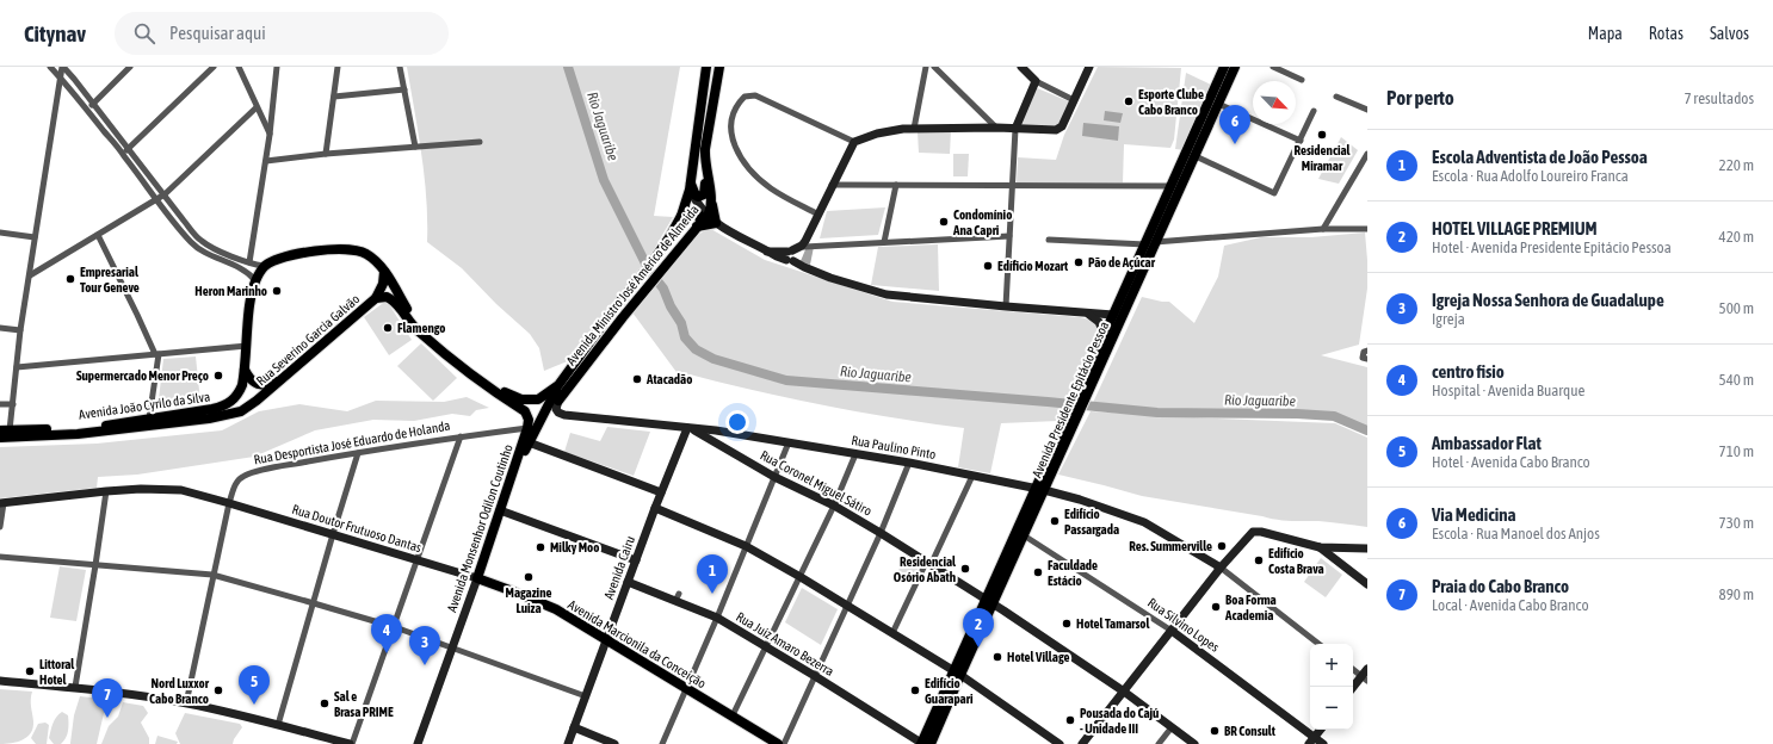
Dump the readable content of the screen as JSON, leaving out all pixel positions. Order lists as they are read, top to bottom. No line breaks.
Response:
{"streets":{"main road":["Avenida Ministro José Américo de Almeida","Rua Severino Garcia Galvão","Avenida Presidente Epitácio Pessoa","Avenida João Cyrilo da Silva","Rua Paulino Pinto","Rua Coronel Miguel Sátiro","Rua Doutor Frutuoso Dantas","Avenida Monsenhor Odilon Coutinho","Avenida Cairu","Rua Silvino Lopes","Avenida Marcionila da Conceição","Rua Juiz Amaro Bezerra"],"street":["Rua Desportista José Eduardo de Holanda"]},"crossings":[["Avenida Ministro José Américo de Almeida","Rua Paulino Pinto"],["Rua Severino Garcia Galvão","Avenida João Cyrilo da Silva"],["Avenida Presidente Epitácio Pessoa","Rua Paulino Pinto"],["Avenida Presidente Epitácio Pessoa","Rua Coronel Miguel Sátiro"],["Avenida Presidente Epitácio Pessoa","Rua Silvino Lopes"],["Avenida Presidente Epitácio Pessoa","Rua Juiz Amaro Bezerra"],["Rua Desportista José Eduardo de Holanda","Rua Doutor Frutuoso Dantas"],["Rua Desportista José Eduardo de Holanda","Avenida Monsenhor Odilon Coutinho"],["Rua Paulino Pinto","Rua Coronel Miguel Sátiro"],["Rua Paulino Pinto","Avenida Cairu"],["Rua Coronel Miguel Sátiro","Avenida Cairu"],["Rua Doutor Frutuoso Dantas","Avenida Monsenhor Odilon Coutinho"],["Rua Doutor Frutuoso Dantas","Avenida Marcionila da Conceição"],["Avenida Monsenhor Odilon Coutinho","Avenida Marcionila da Conceição"],["Avenida Cairu","Avenida Marcionila da Conceição"],["Avenida Cairu","Rua Juiz Amaro Bezerra"]],"water":["Rio Jaguaribe"],"places":["Esporte Clube Cabo Branco","Residencial Miramar","Condomínio Ana Capri","Pão de Açúcar","Edíficio Mozart","Empresarial Tour Geneve","Heron Marinho","Flamengo","Supermercado Menor Preço","Atacadão","Edifício Passargada","Res. Summerville","Milky Moo","Edifício Costa Brava","Residencial Osório Abath","Faculdade Estácio","Magazine Luiza","Boa Forma Academia","Hotel Tamarsol","Hotel Village","Littoral Hotel","Nord Luxxor Cabo Branco","Edifício Guarapari","Sal e Brasa PRIME","Pousada do Cajú - Unidade III","BR Consult"],"north":"bottom right","page":{"header":"Citynav","search":"Pesquisar aqui","nav":["Mapa","Rotas","Salvos"],"heading":["Por perto","7 resultados"],"pins":["6","1","2","4","3","5","7"],"list":[{"mark":"1","name":"Escola Adventista de João Pessoa","note":"Escola · Rua Adolfo Loureiro Franca","value":"220 m"},{"mark":"2","name":"HOTEL VILLAGE PREMIUM","note":"Hotel · Avenida Presidente Epitácio Pessoa","value":"420 m"},{"mark":"3","name":"Igreja Nossa Senhora de Guadalupe","note":"Igreja","value":"500 m"},{"mark":"4","name":"centro fisio","note":"Hospital · Avenida Buarque","value":"540 m"},{"mark":"5","name":"Ambassador Flat","note":"Hotel · Avenida Cabo Branco","value":"710 m"},{"mark":"6","name":"Via Medicina","note":"Escola · Rua Manoel dos Anjos","value":"730 m"},{"mark":"7","name":"Praia do Cabo Branco","note":"Local · Avenida Cabo Branco","value":"890 m"}],"map_buttons":["+","−"]}}
